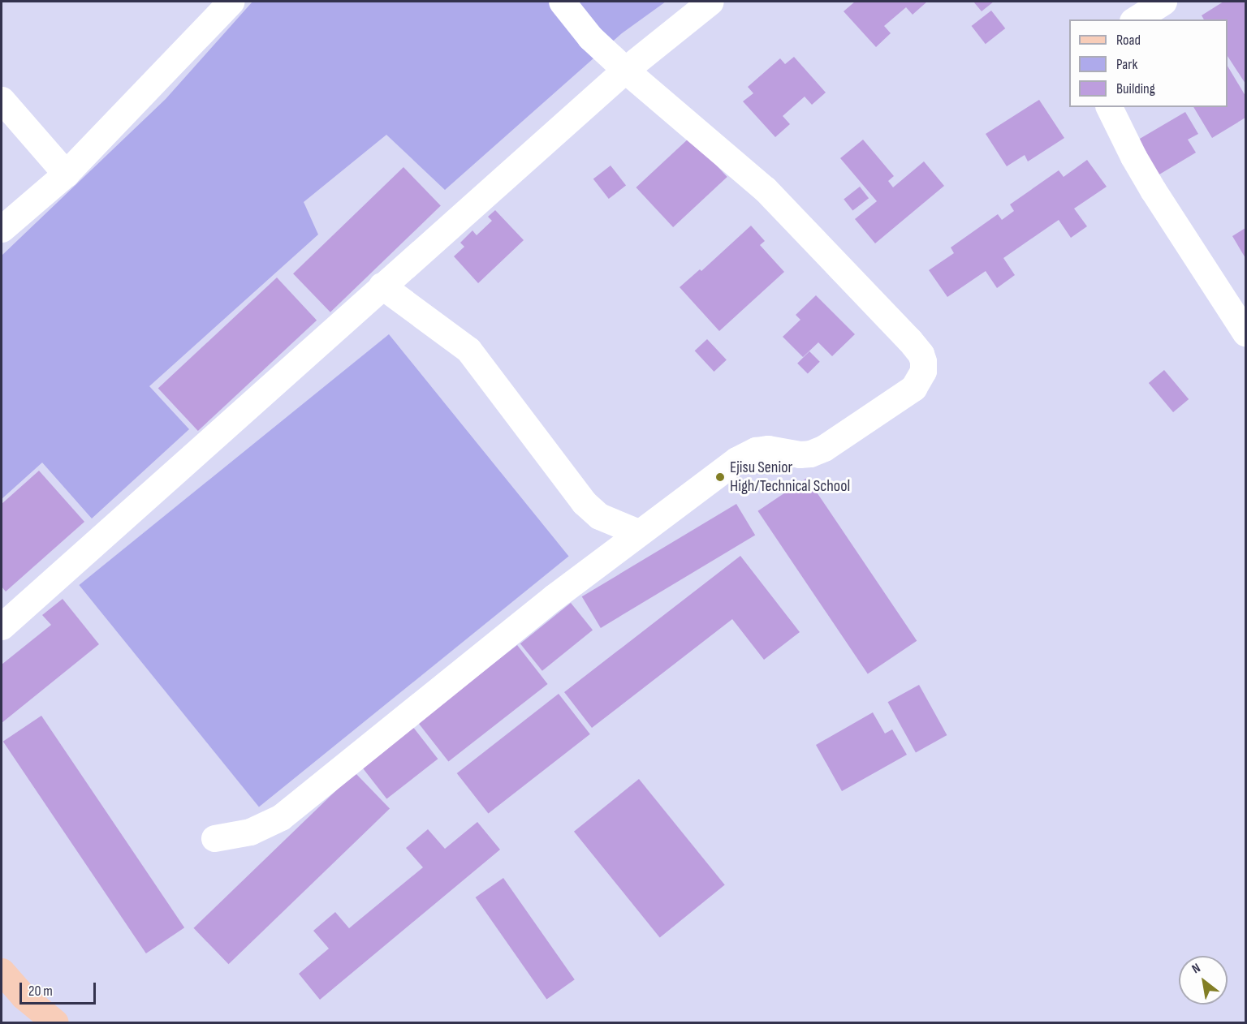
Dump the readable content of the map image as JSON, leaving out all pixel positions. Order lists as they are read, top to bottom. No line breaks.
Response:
{"places":["Ejisu Senior High/Technical School"],"legend":["Road","Park","Building"],"scale_bar":"20 m","north":"top left"}
